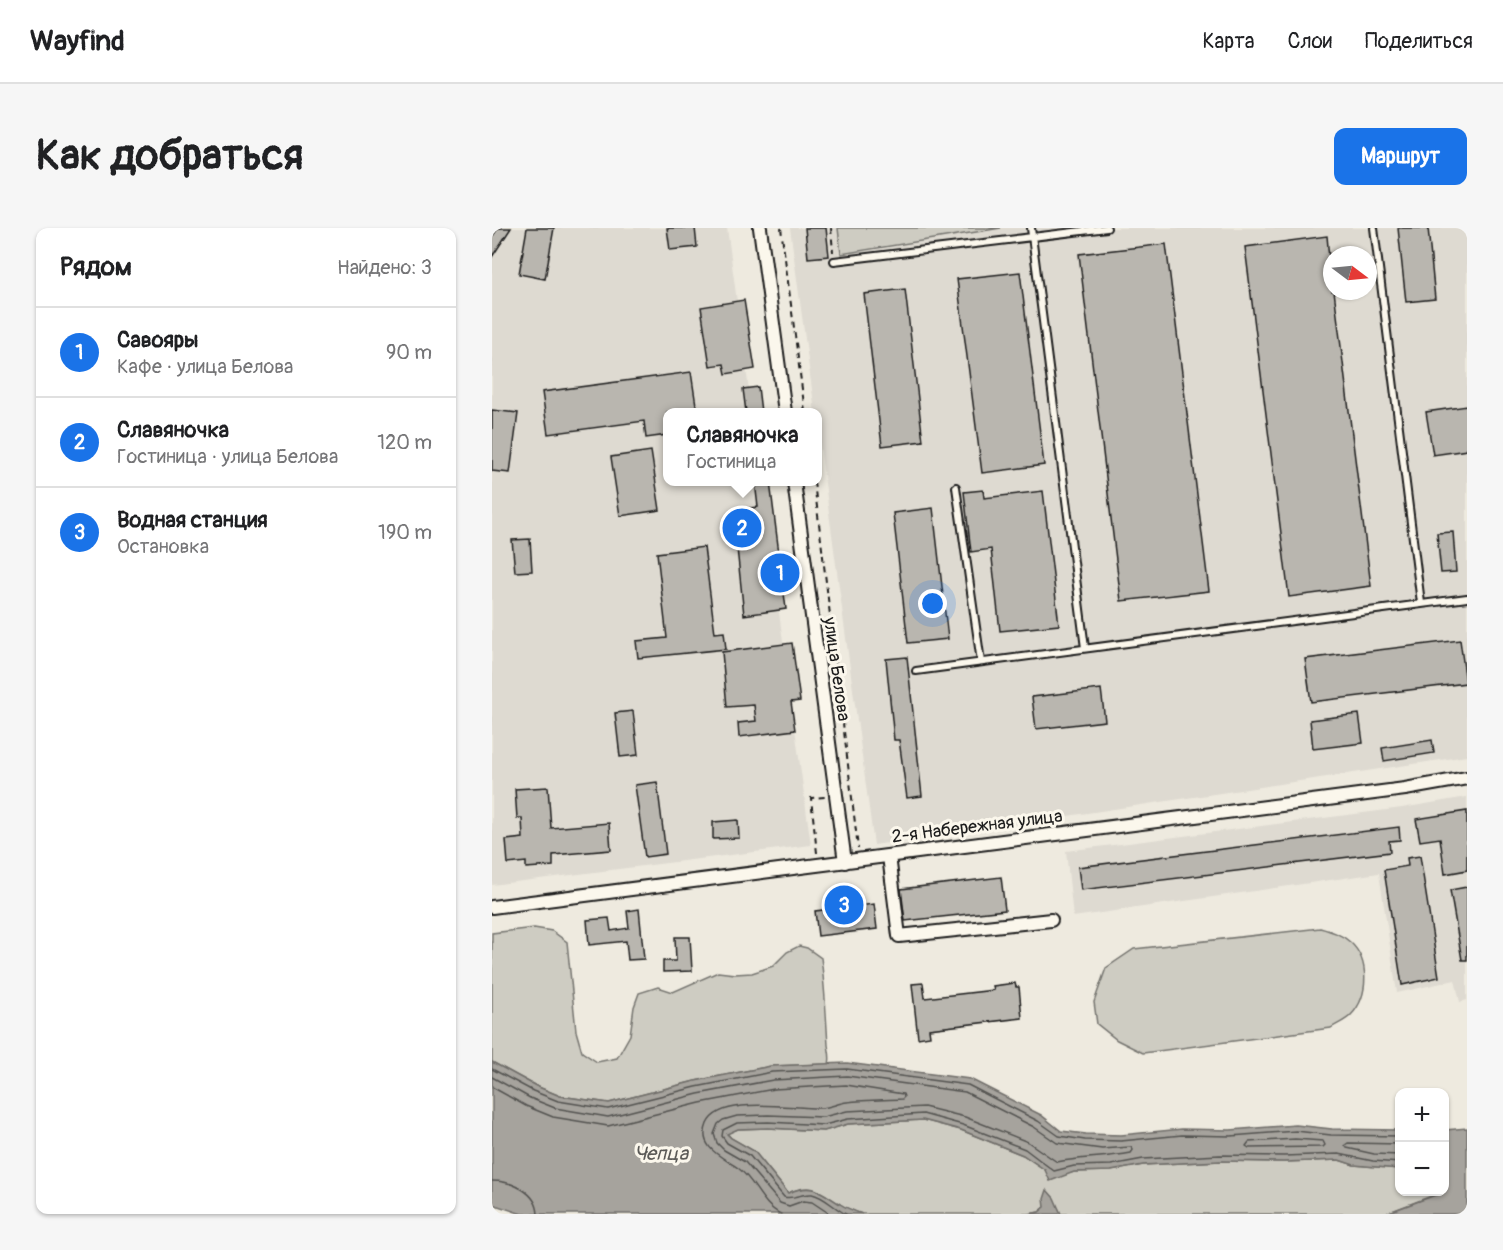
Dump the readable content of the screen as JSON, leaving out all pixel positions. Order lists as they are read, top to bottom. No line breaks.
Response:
{"streets":{"street":["улица Белова","2-я Набережная улица"]},"crossings":[["улица Белова","2-я Набережная улица"]],"water":["Чепца"],"north":"right","page":{"header":"Wayfind","nav":["Карта","Слои","Поделиться"],"buttons":"Маршрут","title":"Как добраться","heading":["Рядом","Найдено: 3"],"list":[{"mark":"1","name":"Савояры","note":"Кафе · улица Белова","value":"90 m"},{"mark":"2","name":"Славяночка","note":"Гостиница · улица Белова","value":"120 m"},{"mark":"3","name":"Водная станция","note":"Остановка","value":"190 m"}],"popup":["Славяночка","Гостиница"],"pins":["2","1","3"],"map_buttons":["+","−"]}}
